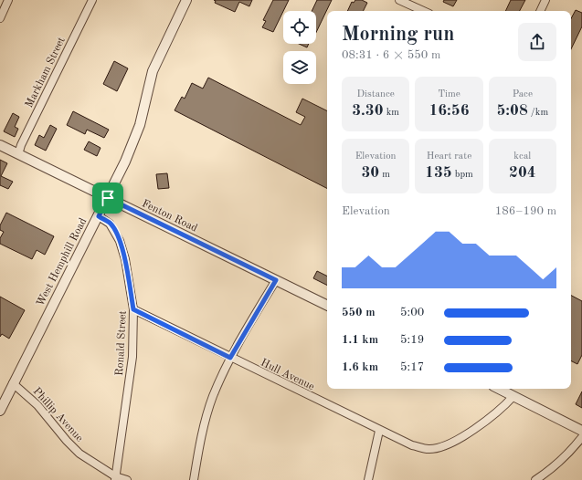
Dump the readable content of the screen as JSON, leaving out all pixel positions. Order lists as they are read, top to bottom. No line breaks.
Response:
{"streets":{"street":["Markham Street","Fenton Road","West Hemphill Road","Ronald Street","Hull Avenue","Phillip Avenue"]},"crossings":[["Markham Street","Fenton Road"],["Fenton Road","West Hemphill Road"],["West Hemphill Road","Ronald Street"],["West Hemphill Road","Phillip Avenue"],["Ronald Street","Hull Avenue"],["Ronald Street","Phillip Avenue"]],"page":{"heading":["Morning run","08:31 · 6 × 550 m"],"stats":[["Distance","3.30 km"],["Time","16:56"],["Pace","5:08 /km"],["Elevation","30 m"],["Heart rate","135 bpm"],["kcal","204"]],"chart":["Elevation","186–190 m"],"list":[{"name":"550 m","note":"5:00"},{"name":"1.1 km","note":"5:19"},{"name":"1.6 km","note":"5:17"}]}}
